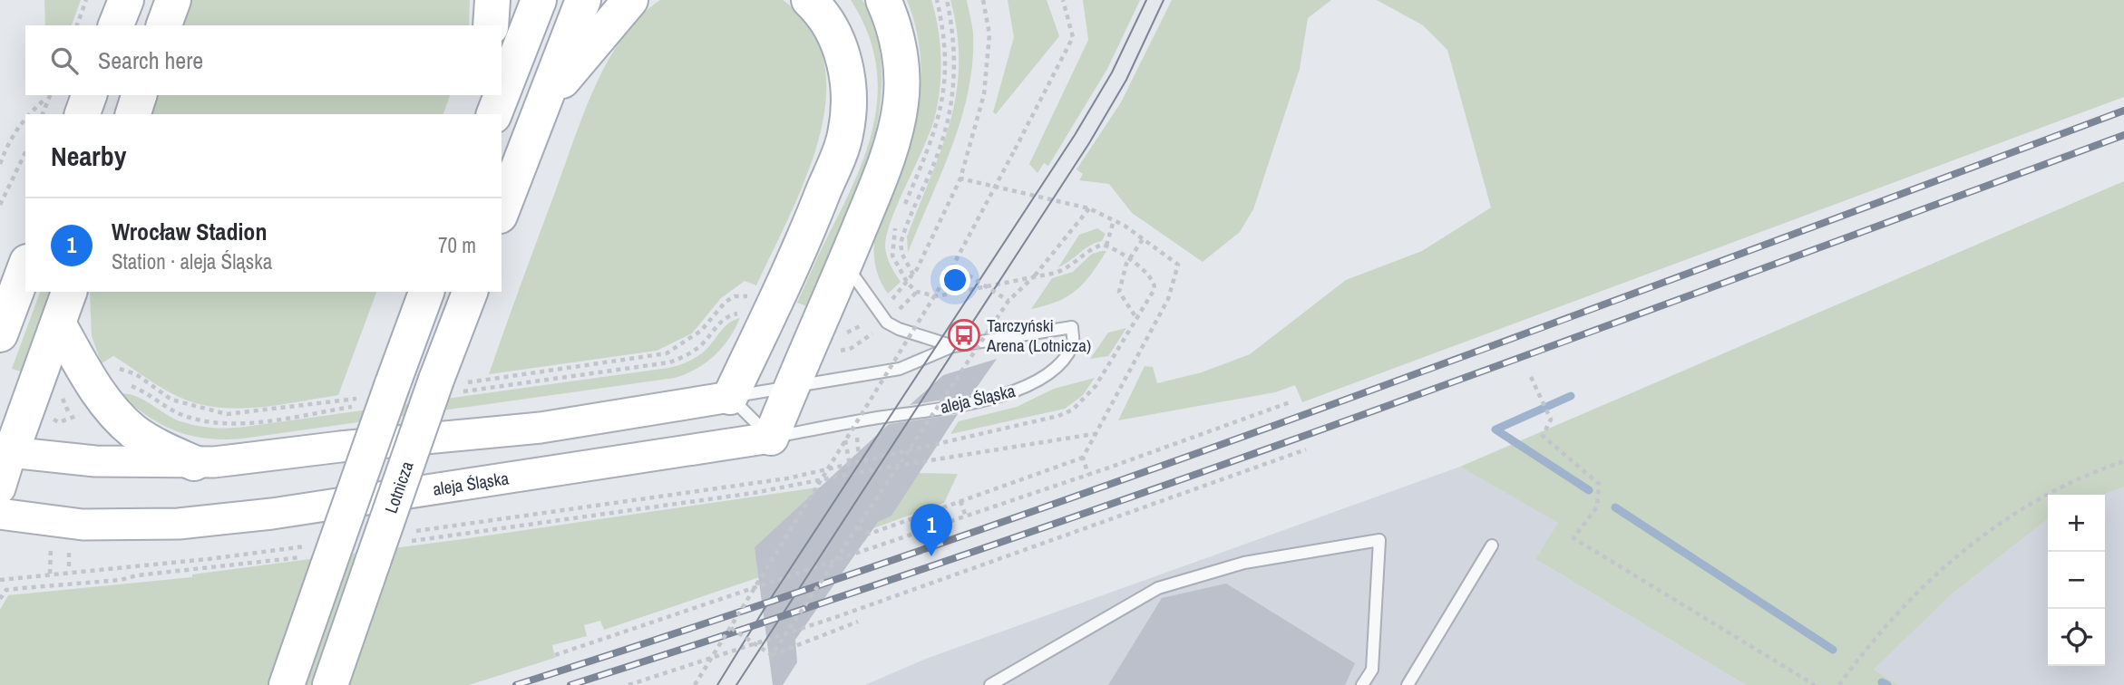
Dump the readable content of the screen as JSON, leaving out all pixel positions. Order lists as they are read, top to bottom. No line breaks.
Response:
{"streets":{"main road":["Lotnicza"],"street":["aleja Śląska"]},"places":{"bus stop":["Tarczyński Arena (Lotnicza)"]},"page":{"search":"Search here","heading":"Nearby","list":[{"mark":"1","name":"Wrocław Stadion","note":"Station · aleja Śląska","value":"70 m"}],"map_buttons":["+","−"],"pins":"1"}}
